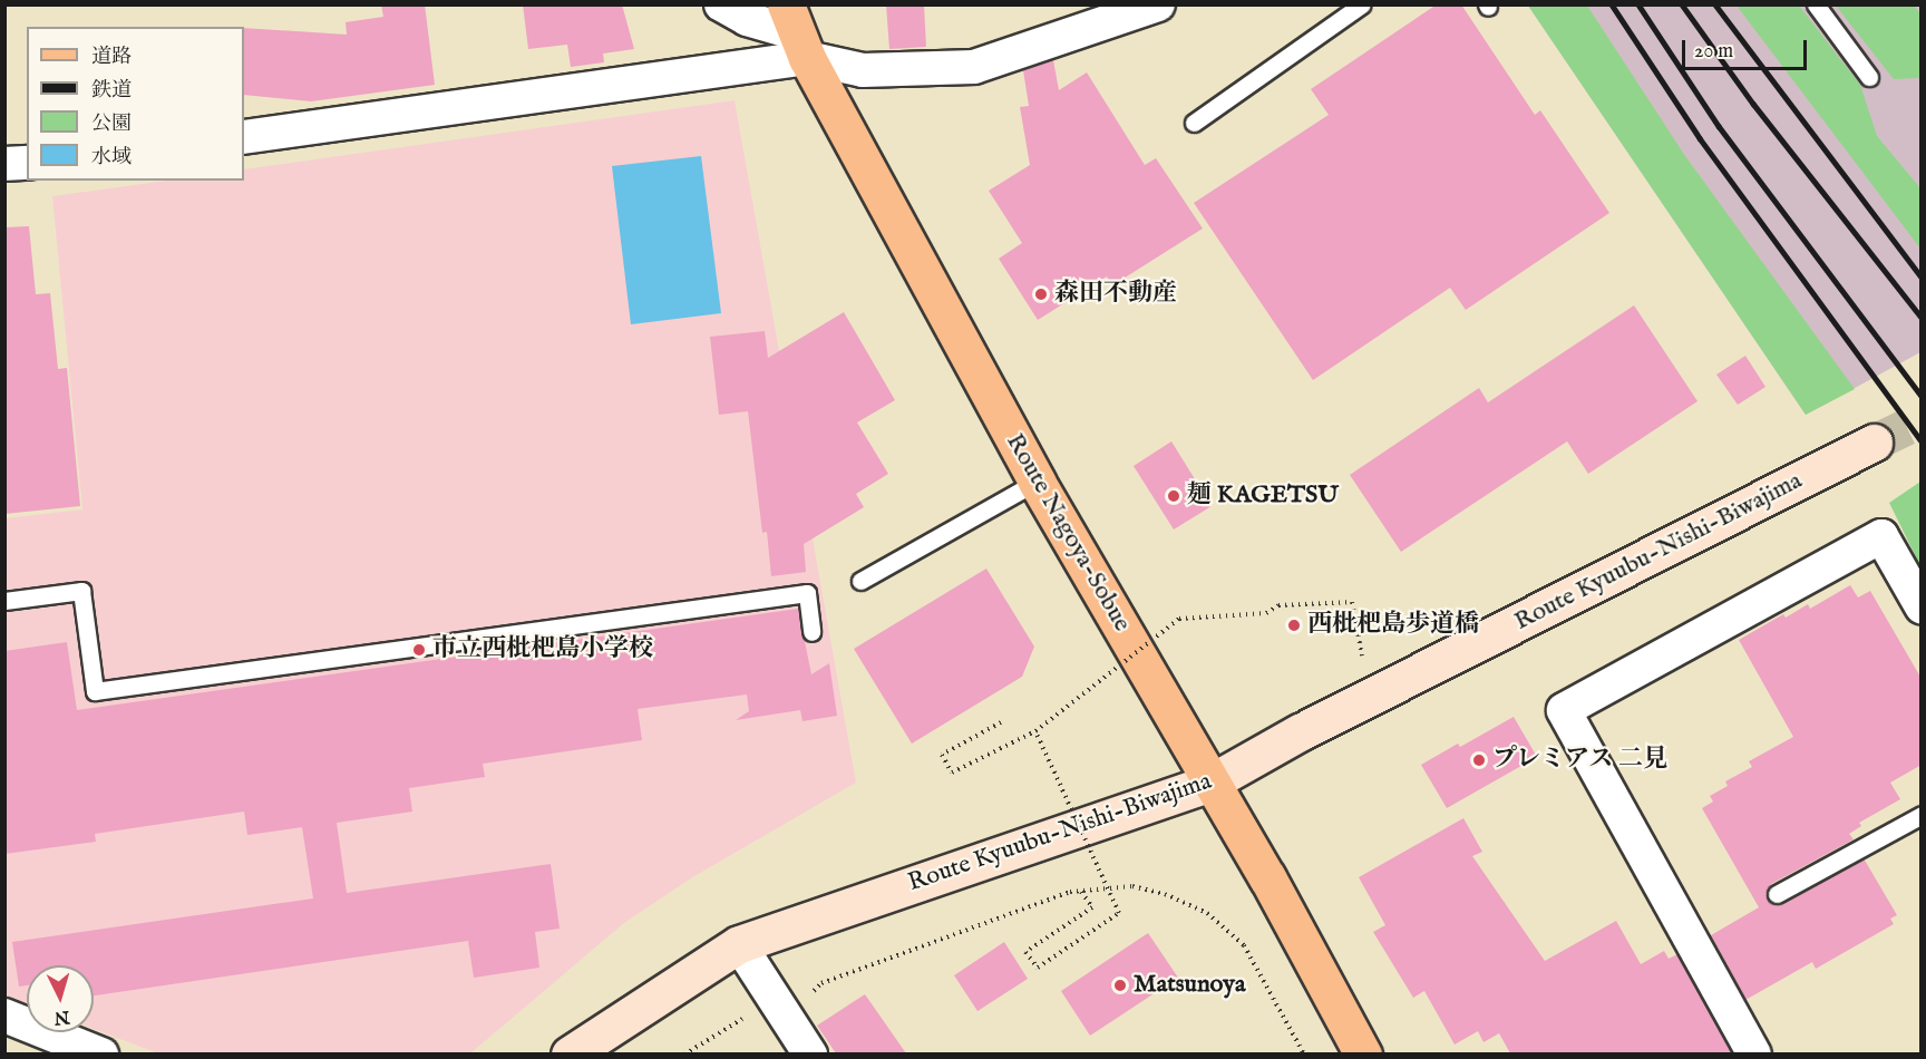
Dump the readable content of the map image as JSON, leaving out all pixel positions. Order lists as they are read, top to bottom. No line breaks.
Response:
{"streets":{"main road":["Route Nagoya-Sobue","Route Kyuubu-Nishi-Biwajima"]},"crossings":[["Route Nagoya-Sobue","Route Kyuubu-Nishi-Biwajima"]],"places":["森田不動産","麺 KAGETSU","西枇杷島歩道橋","市立西枇杷島小学校","プレミアス 二見","Matsunoya"],"legend":["道路","鉄道","公園","水域"],"scale_bar":"20 m","north":"bottom"}
